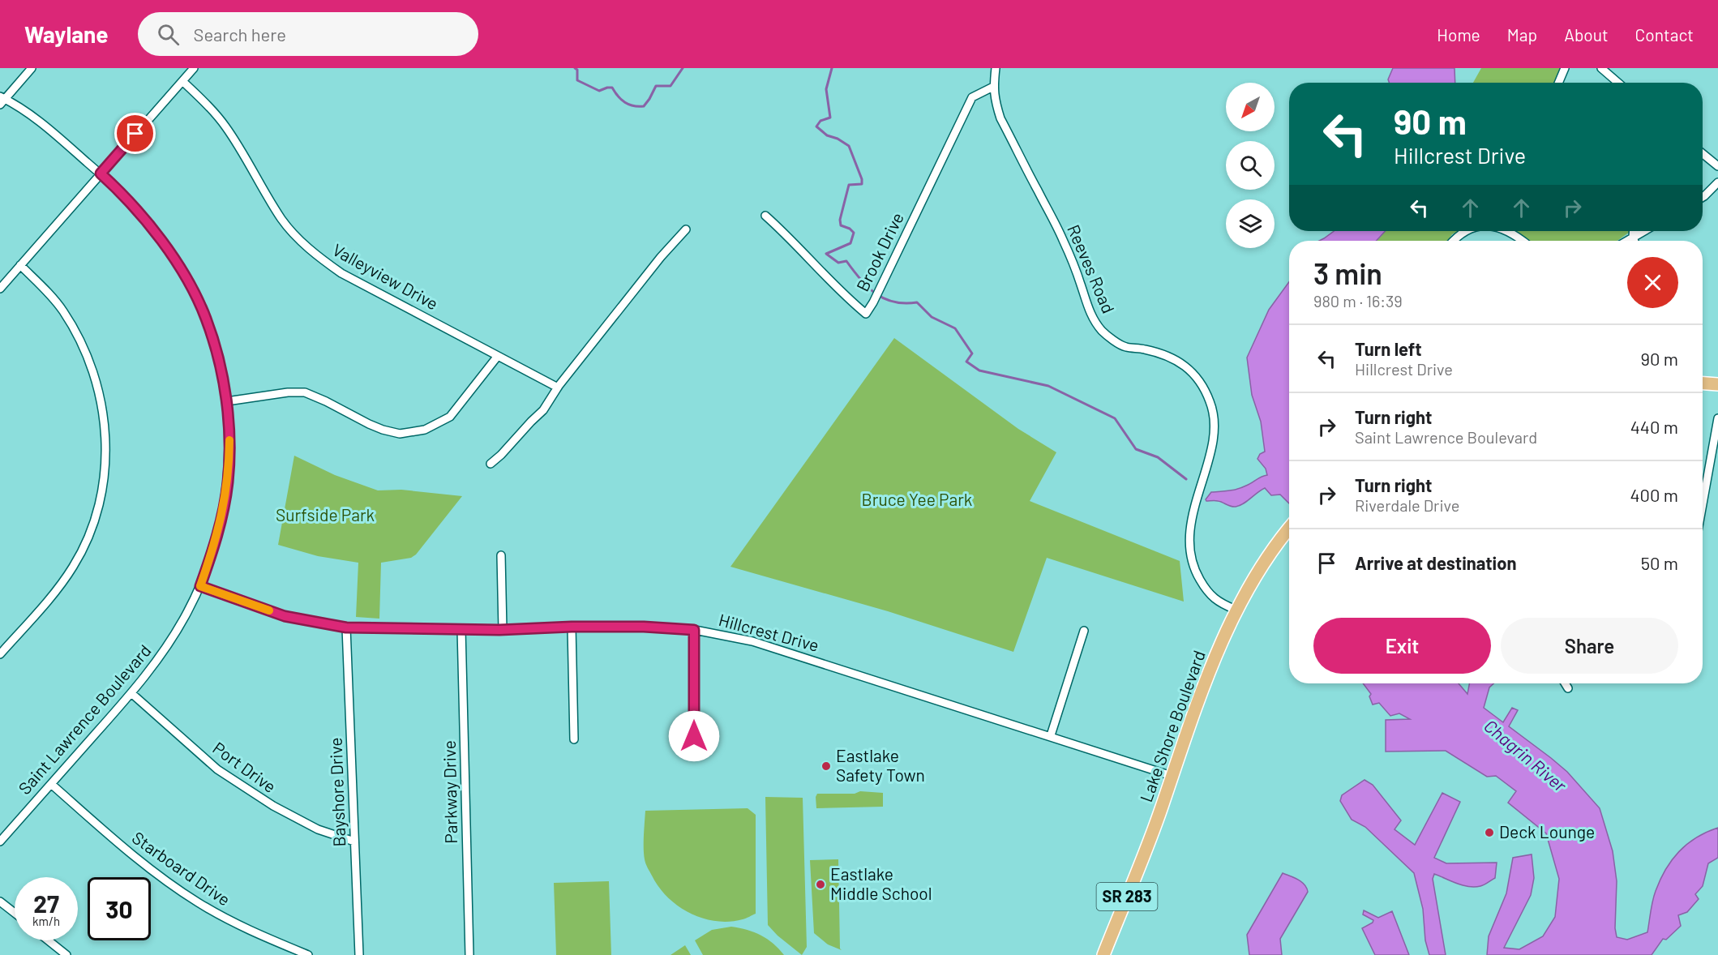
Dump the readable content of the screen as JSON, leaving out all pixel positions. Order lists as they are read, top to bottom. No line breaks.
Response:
{"streets":{"main road":["Lake Shore Boulevard","SR 283"],"street":["Brook Drive","Reeves Road","Valleyview Drive","Hillcrest Drive","Saint Lawrence Boulevard","Port Drive","Bayshore Drive","Parkway Drive","Starboard Drive"]},"crossings":[["Brook Drive","Reeves Road"],["Reeves Road","Lake Shore Boulevard"],["Hillcrest Drive","Saint Lawrence Boulevard"],["Hillcrest Drive","Lake Shore Boulevard"],["Hillcrest Drive","Bayshore Drive"],["Hillcrest Drive","Parkway Drive"],["Saint Lawrence Boulevard","Port Drive"],["Saint Lawrence Boulevard","Starboard Drive"],["Port Drive","Bayshore Drive"]],"water":["Chagrin River"],"parks":["Bruce Yee Park","Surfside Park"],"places":["Eastlake Safety Town","Deck Lounge","Eastlake Middle School"],"north":"bottom left","page":{"header":"Waylane","search":"Search here","nav":["Home","Map","About","Contact"],"turn":["90 m","Hillcrest Drive"],"heading":["3 min","980 m · 16:39"],"list":[{"name":"Turn left","note":"Hillcrest Drive","value":"90 m"},{"name":"Turn right","note":"Saint Lawrence Boulevard","value":"440 m"},{"name":"Turn right","note":"Riverdale Drive","value":"400 m"},{"name":"Arrive at destination","value":"50 m"}],"buttons":["Exit","Share"],"speed":"27 km/h","limit":"30"}}
